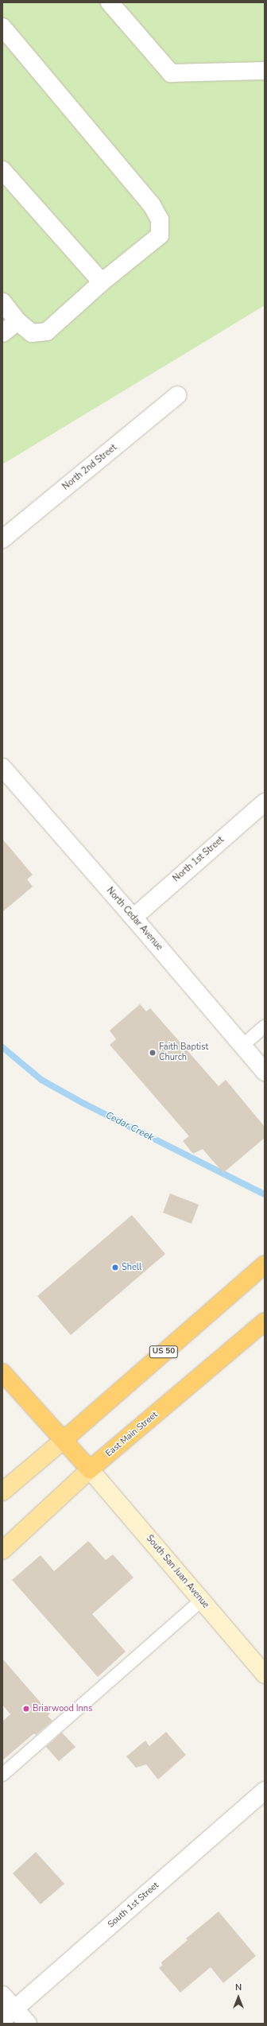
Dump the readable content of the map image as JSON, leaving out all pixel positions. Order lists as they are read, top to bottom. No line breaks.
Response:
{"streets":{"highway":["US 50","East Main Street"],"street":["North 2nd Street","North 1st Street","North Cedar Avenue","South San Juan Avenue","South 1st Street"]},"crossings":[["North 1st Street","North Cedar Avenue"],["East Main Street","South San Juan Avenue"]],"water":["Cedar Creek"],"places":["Faith Baptist Church","Shell","Briarwood Inns"],"north":"top"}
